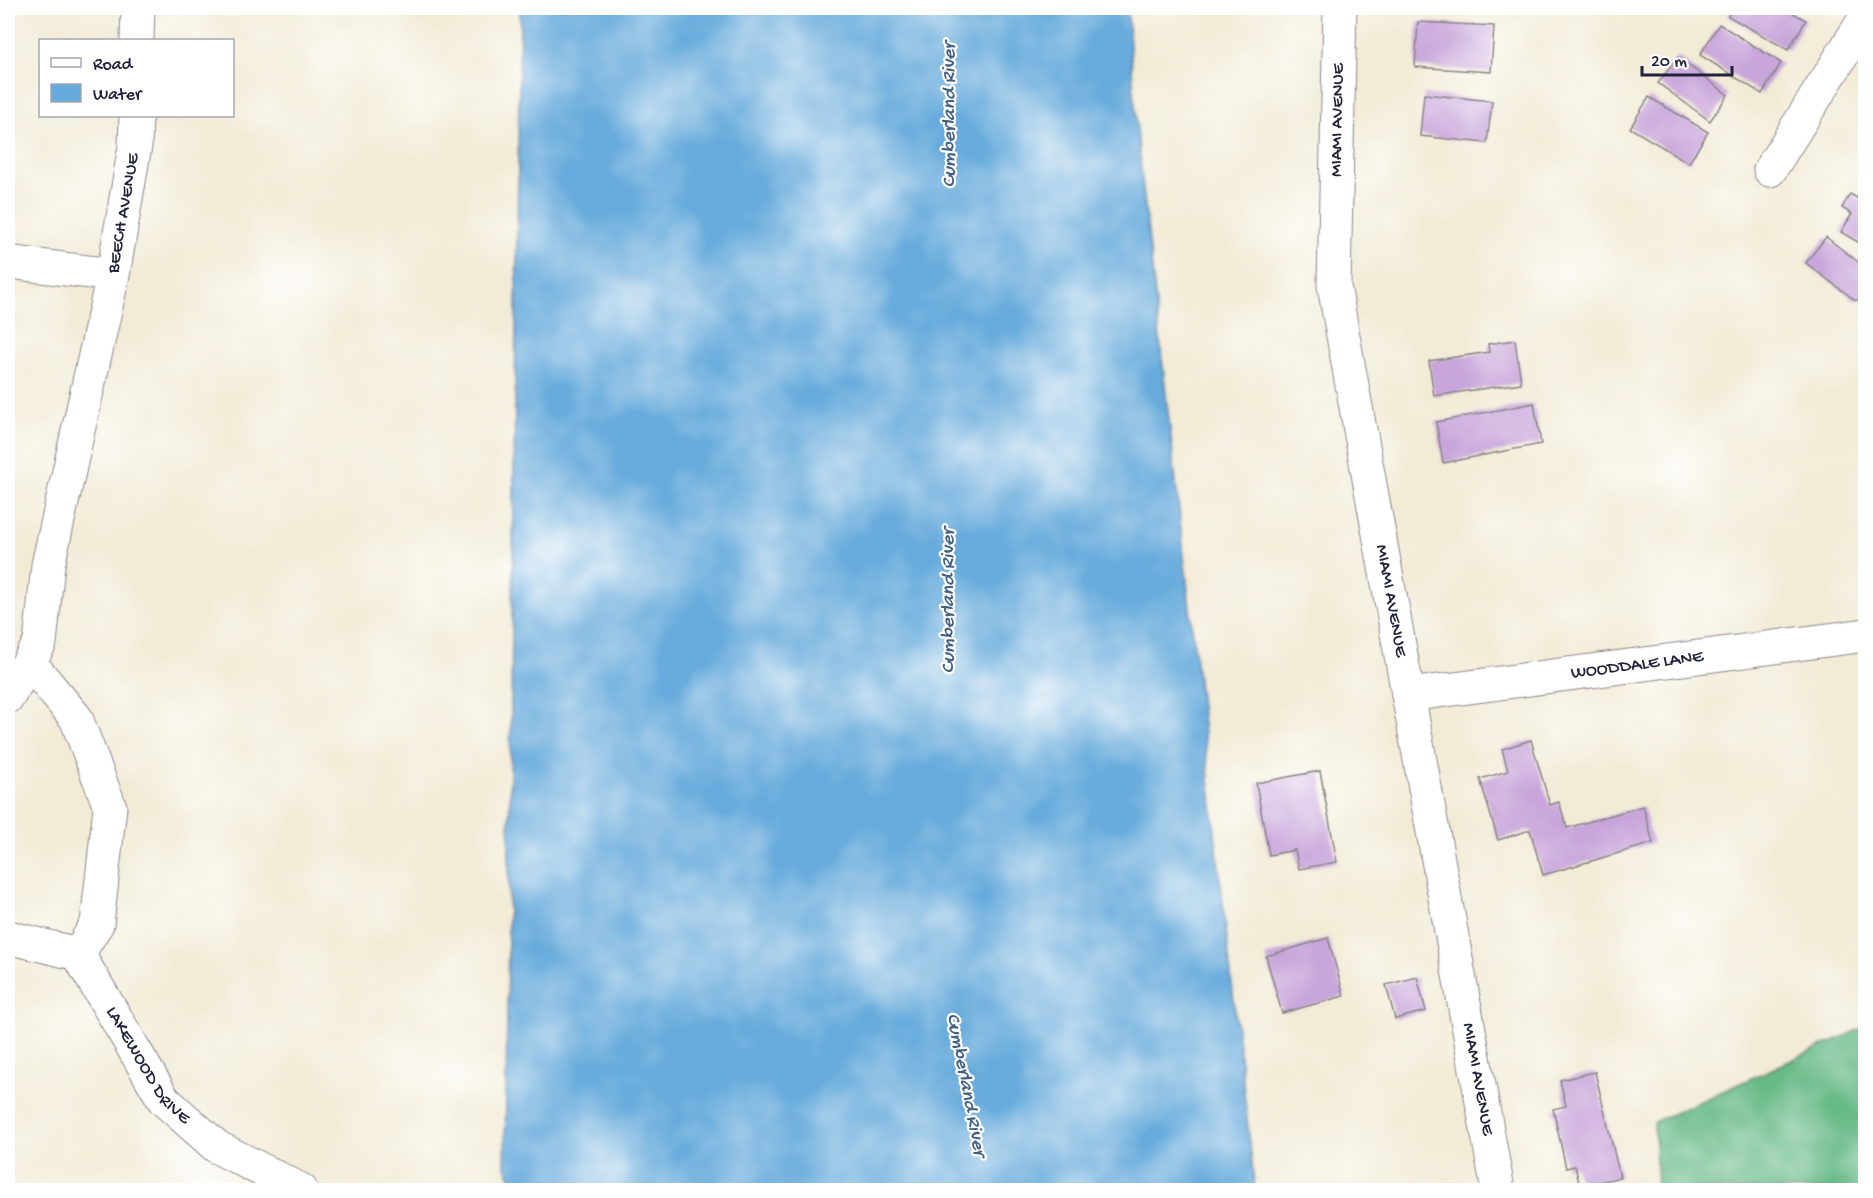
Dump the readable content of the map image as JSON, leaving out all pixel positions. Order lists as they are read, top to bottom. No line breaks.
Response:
{"streets":{"street":["MIAMI AVENUE","BEECH AVENUE","WOODDALE LANE","LAKEWOOD DRIVE"]},"crossings":[["MIAMI AVENUE","WOODDALE LANE"]],"water":["Cumberland River"],"legend":["Road","Water"],"scale_bar":"20 m"}
